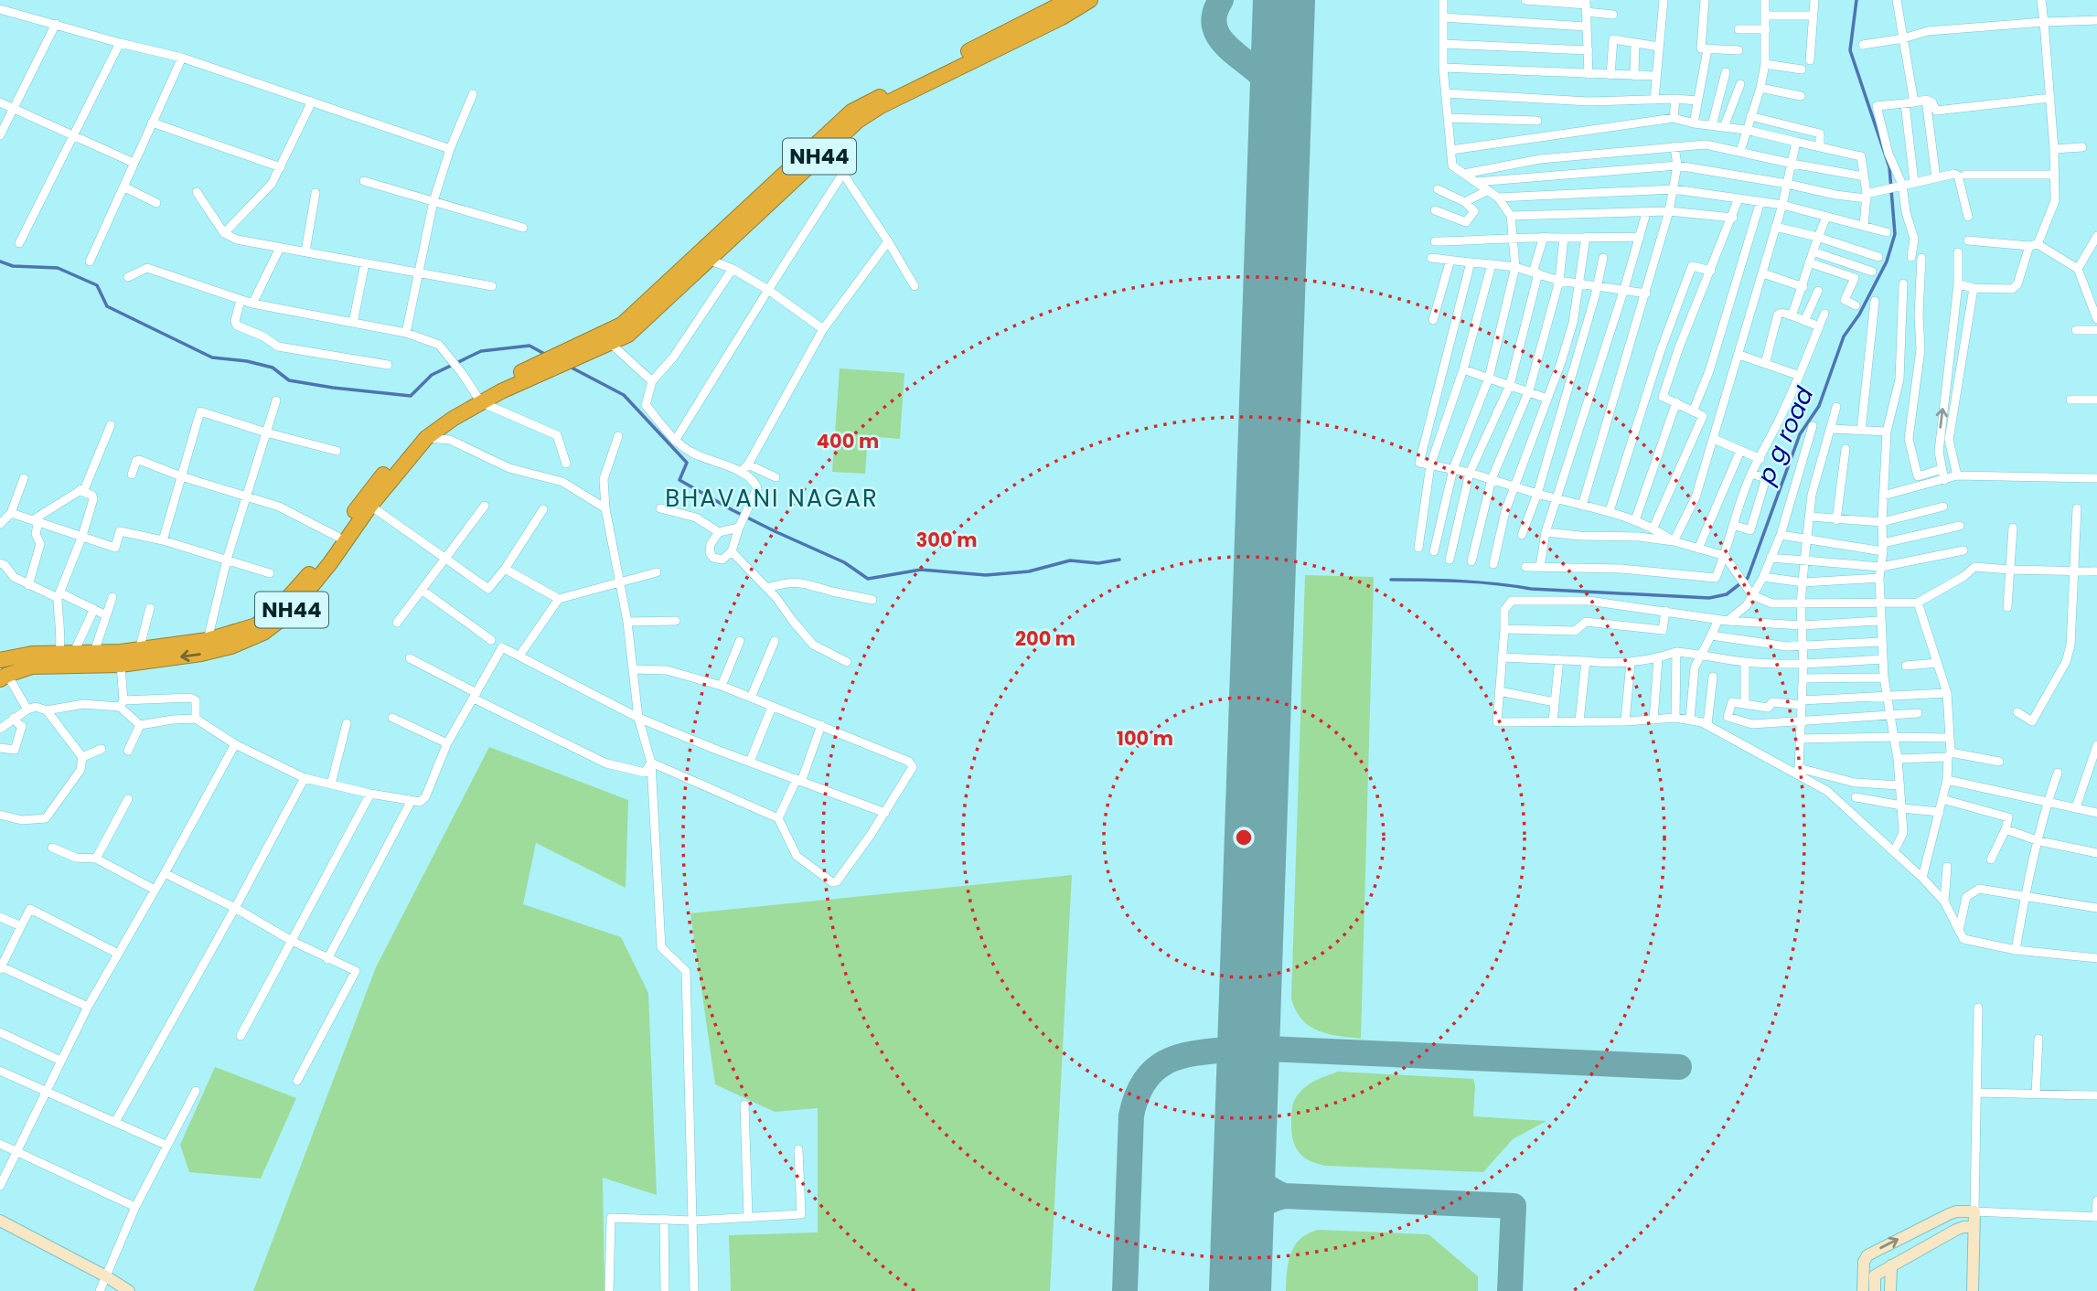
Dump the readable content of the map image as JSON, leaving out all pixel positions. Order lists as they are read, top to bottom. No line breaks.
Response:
{"streets":{"highway":["NH44"]},"districts":["BHAVANI NAGAR"],"water":["p g road"],"rings":["400 m","300 m","200 m","100 m"]}
